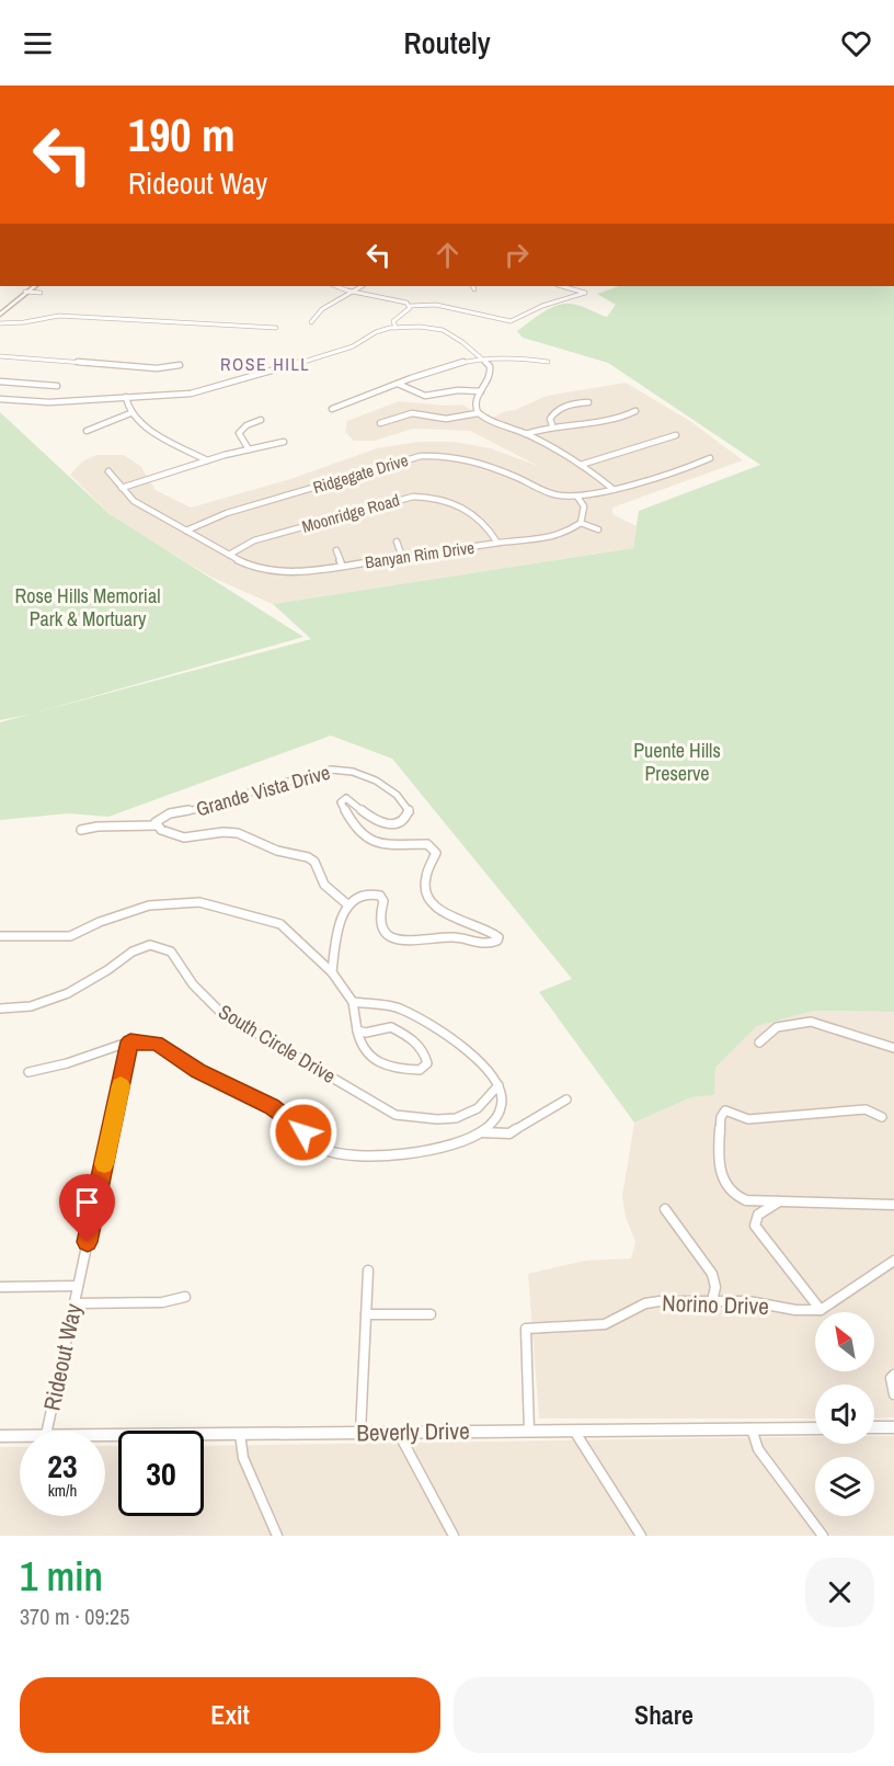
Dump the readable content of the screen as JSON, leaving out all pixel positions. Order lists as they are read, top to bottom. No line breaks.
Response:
{"streets":{"street":["Ridgegate Drive","Moonridge Road","Banyan Rim Drive","Grande Vista Drive","South Circle Drive","Norino Drive","Rideout Way","Beverly Drive"]},"crossings":[["Ridgegate Drive","Banyan Rim Drive"],["Moonridge Road","Banyan Rim Drive"],["Norino Drive","Beverly Drive"]],"districts":["ROSE HILL"],"parks":["Rose Hills Memorial Park & Mortuary","Puente Hills Preserve"],"north":"top left","page":{"header":"Routely","turn":["190 m","Rideout Way"],"speed":"23 km/h","limit":"30","heading":["1 min","370 m · 09:25"],"buttons":["Exit","Share"]}}
